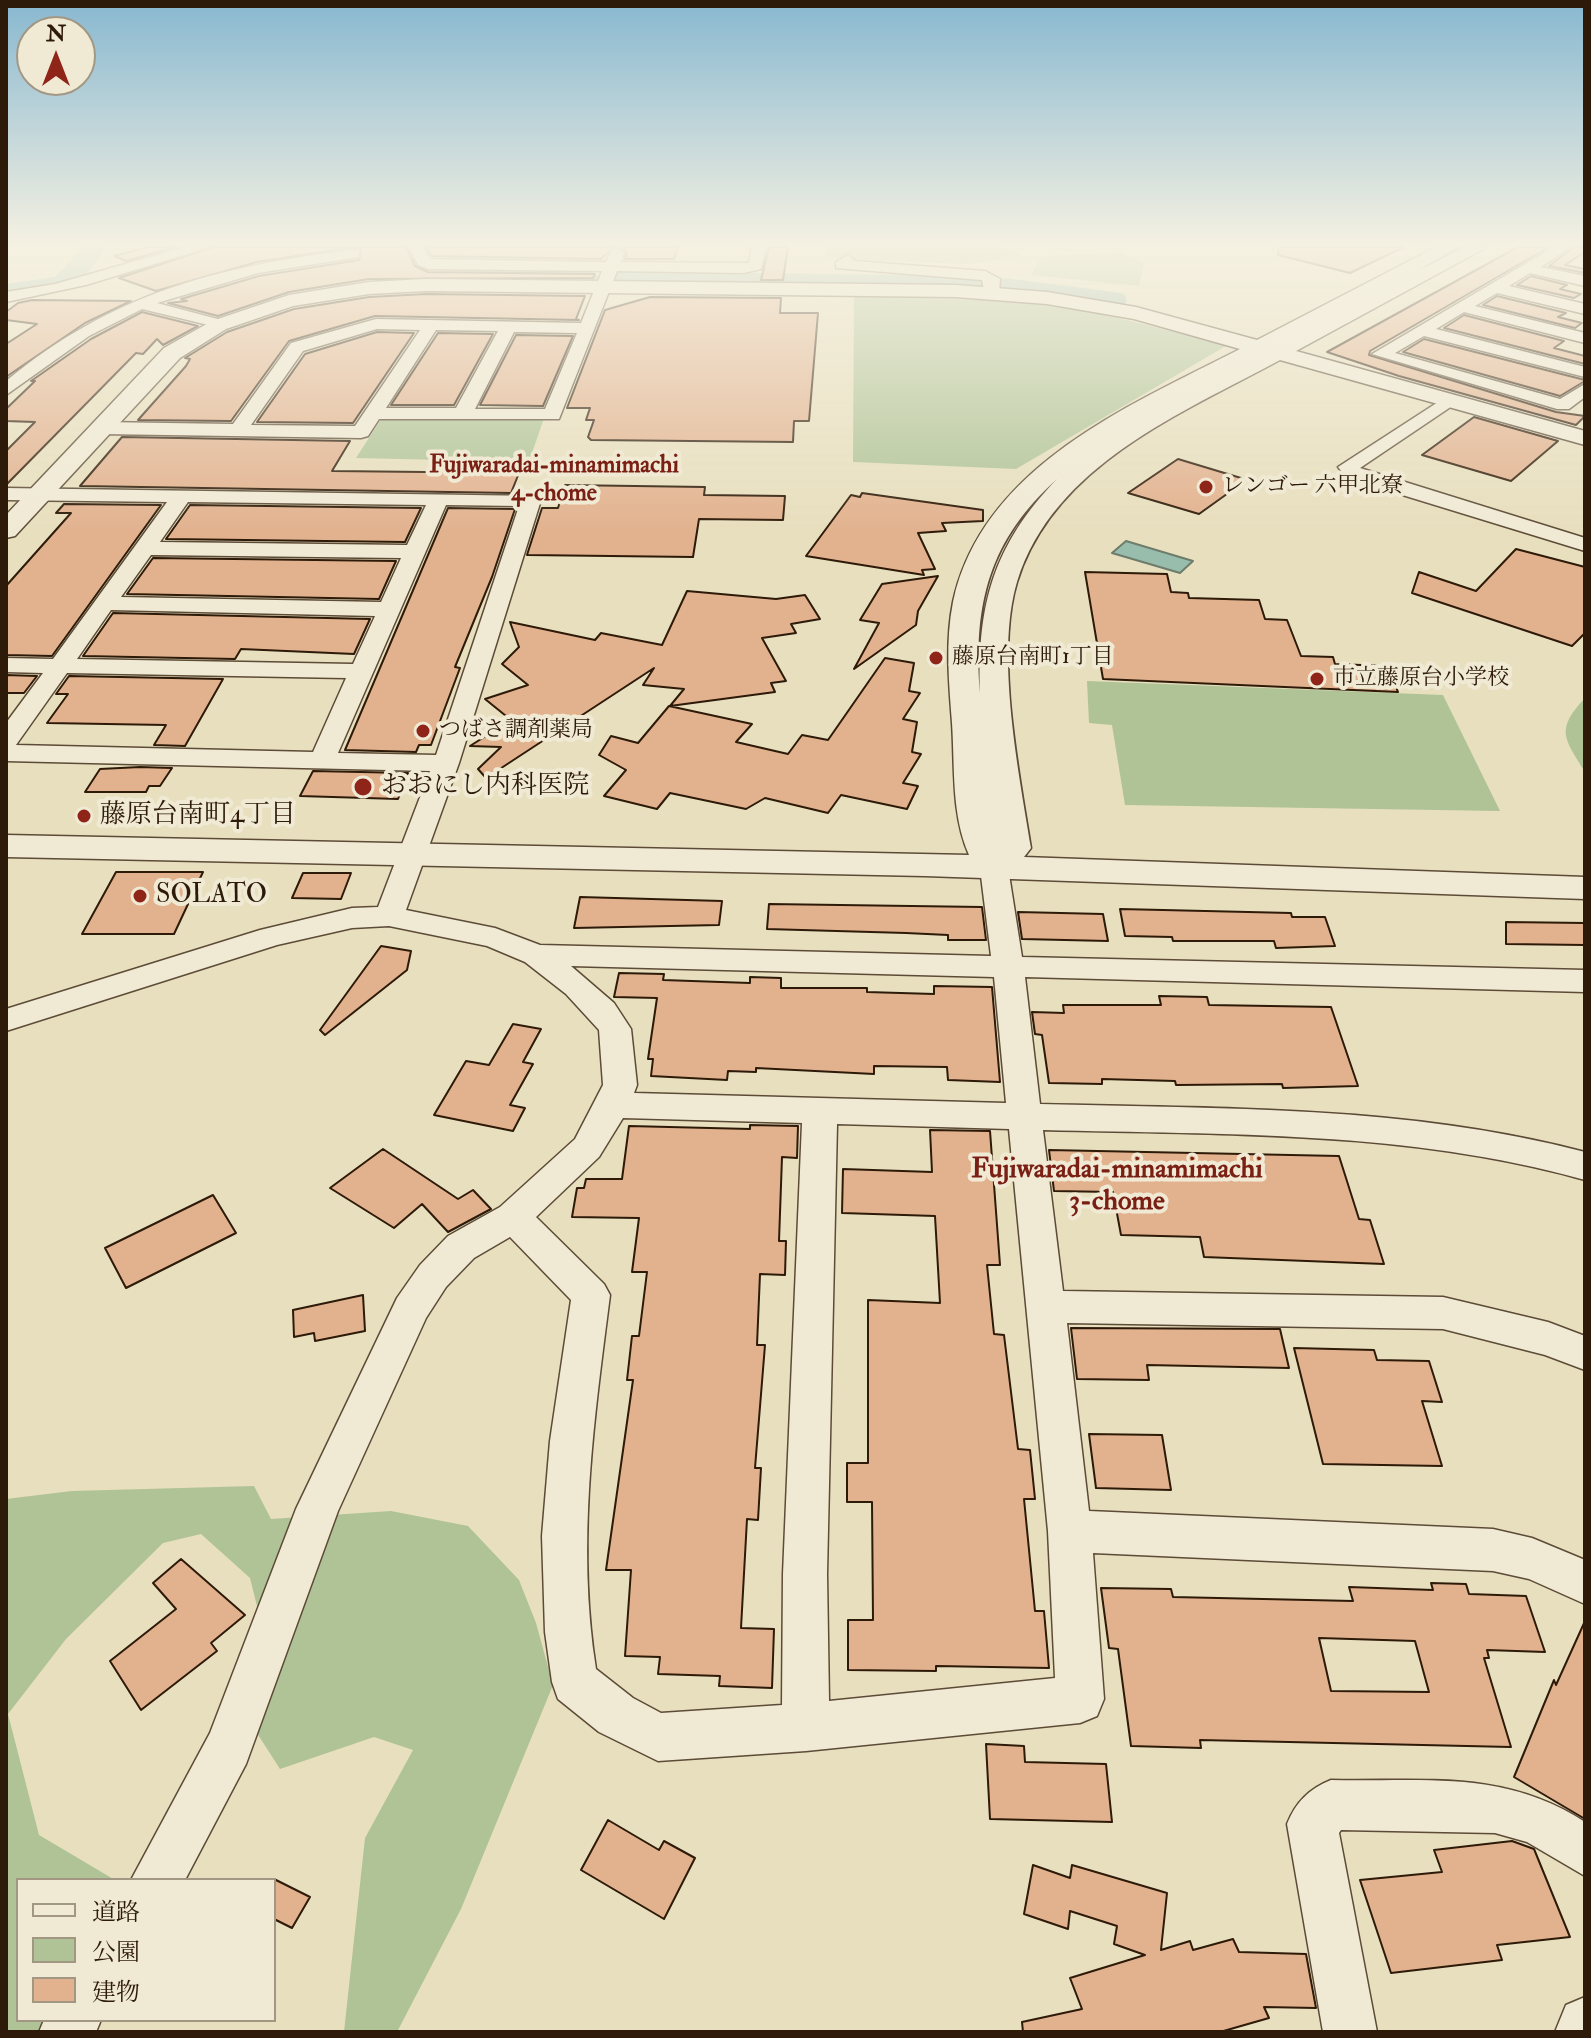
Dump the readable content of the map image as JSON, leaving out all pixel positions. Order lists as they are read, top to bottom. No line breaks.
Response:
{"districts":["Fujiwaradai-minamimachi 4-chome","Fujiwaradai-minamimachi 3-chome"],"places":["レンゴー 六甲北寮","藤原台南町1丁目","市立藤原台小学校","つばさ調剤薬局","おおにし内科医院","藤原台南町4丁目","SOLATO"],"legend":["道路","公園","建物"],"north":"top"}
